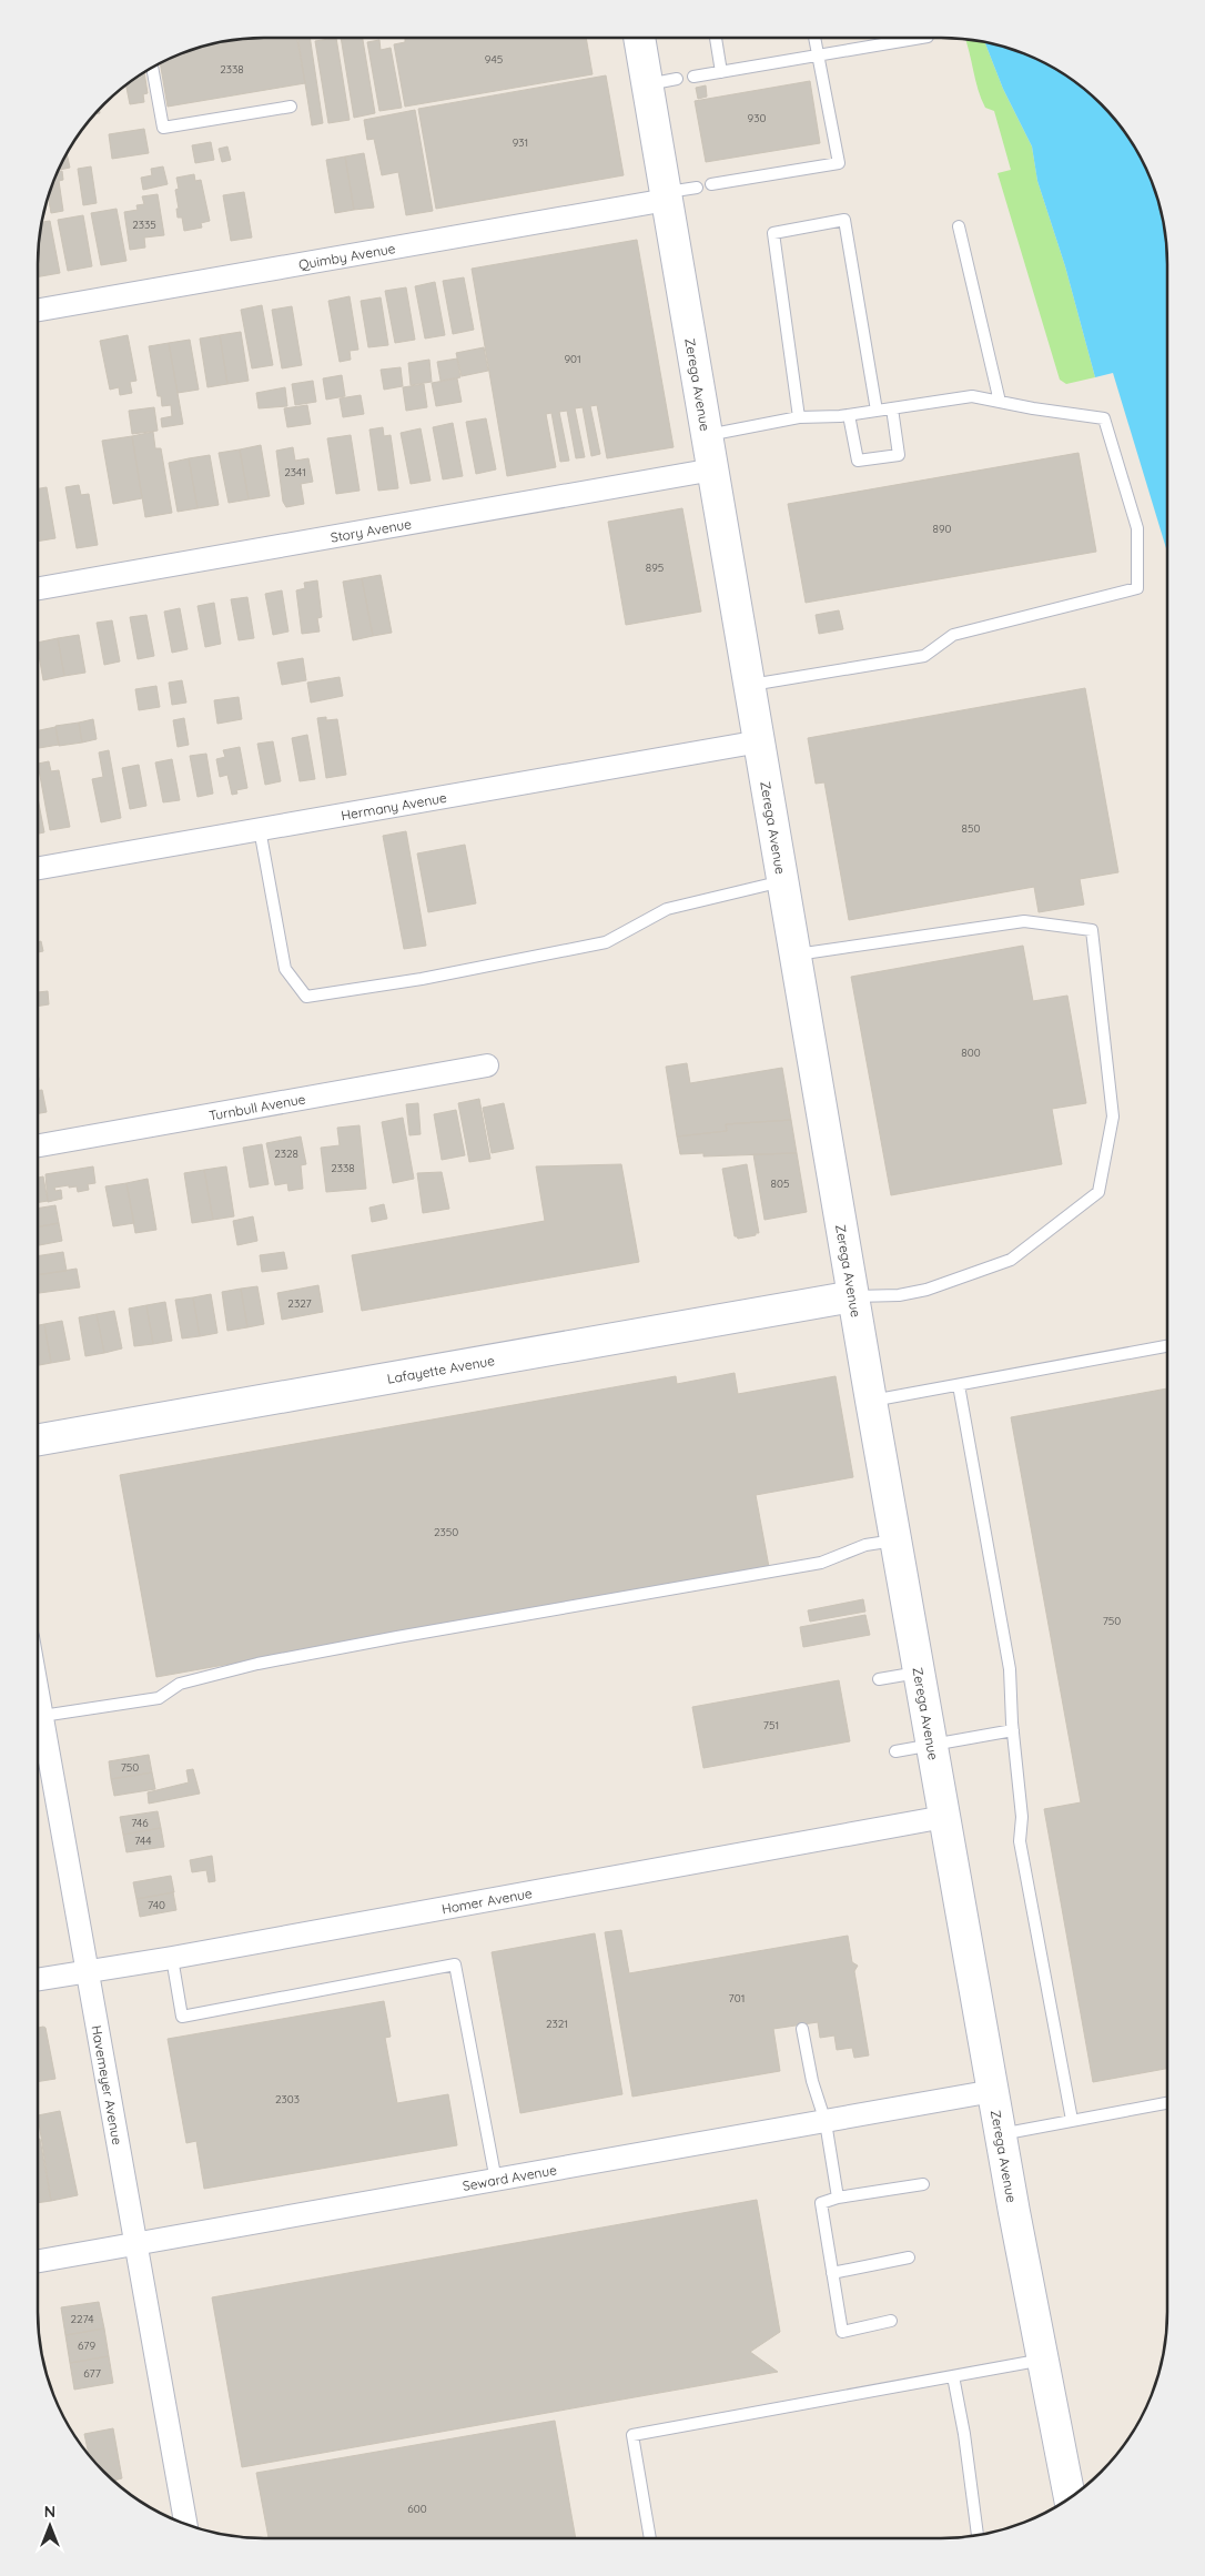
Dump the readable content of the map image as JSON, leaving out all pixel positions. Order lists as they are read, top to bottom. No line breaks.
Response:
{"streets":{"main road":["Zerega Avenue","Lafayette Avenue"],"street":["Quimby Avenue","Story Avenue","Hermany Avenue","Turnbull Avenue","Homer Avenue","Havemeyer Avenue","Seward Avenue"]},"crossings":[["Quimby Avenue","Zerega Avenue"],["Zerega Avenue","Story Avenue"],["Zerega Avenue","Hermany Avenue"],["Zerega Avenue","Lafayette Avenue"],["Zerega Avenue","Homer Avenue"],["Zerega Avenue","Seward Avenue"],["Homer Avenue","Havemeyer Avenue"],["Havemeyer Avenue","Seward Avenue"]],"house_numbers":["945","2338","930","931","2335","901","2341","890","895","850","800","2328","2338","805","2327","2350","750","751","750","746","744","740","701","2321","2303","2274","679","677","600"],"north":"top"}
